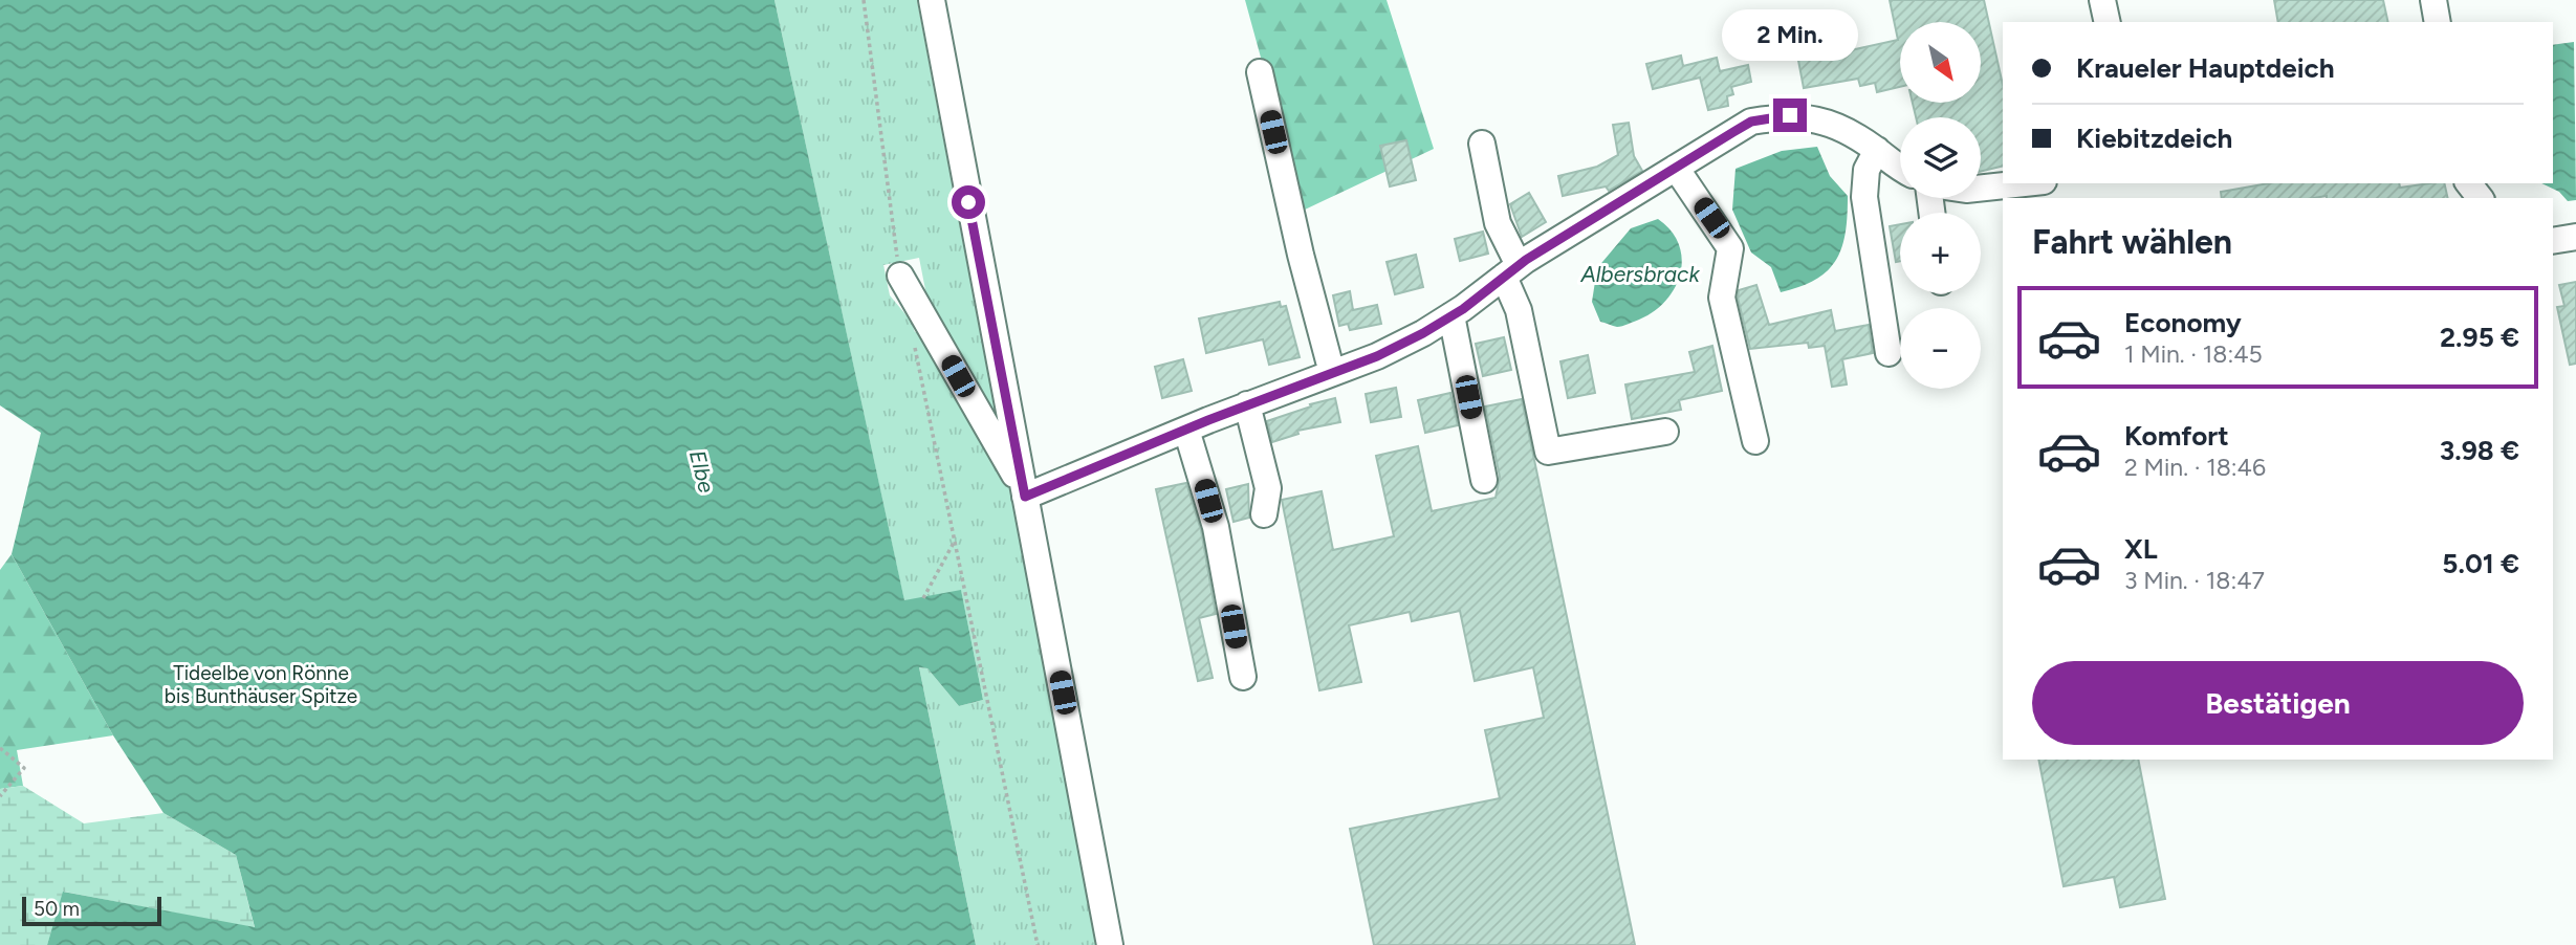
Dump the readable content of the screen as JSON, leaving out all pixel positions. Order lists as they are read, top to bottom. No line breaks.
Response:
{"water":["Albersbrack","Elbe"],"parks":["Tideelbe von Rönne bis Bunthäuser Spitze"],"scale_bar":"50 m","north":"bottom right","page":{"bubble":"2 Min.","map_buttons":["+","−"],"banner":["Kraueler Hauptdeich","Kiebitzdeich"],"heading":"Fahrt wählen","list":[{"name":"Economy","note":"1 Min. · 18:45","value":"2.95 €"},{"name":"Komfort","note":"2 Min. · 18:46","value":"3.98 €"},{"name":"XL","note":"3 Min. · 18:47","value":"5.01 €"}],"buttons":"Bestätigen","scale":"50 m"}}
